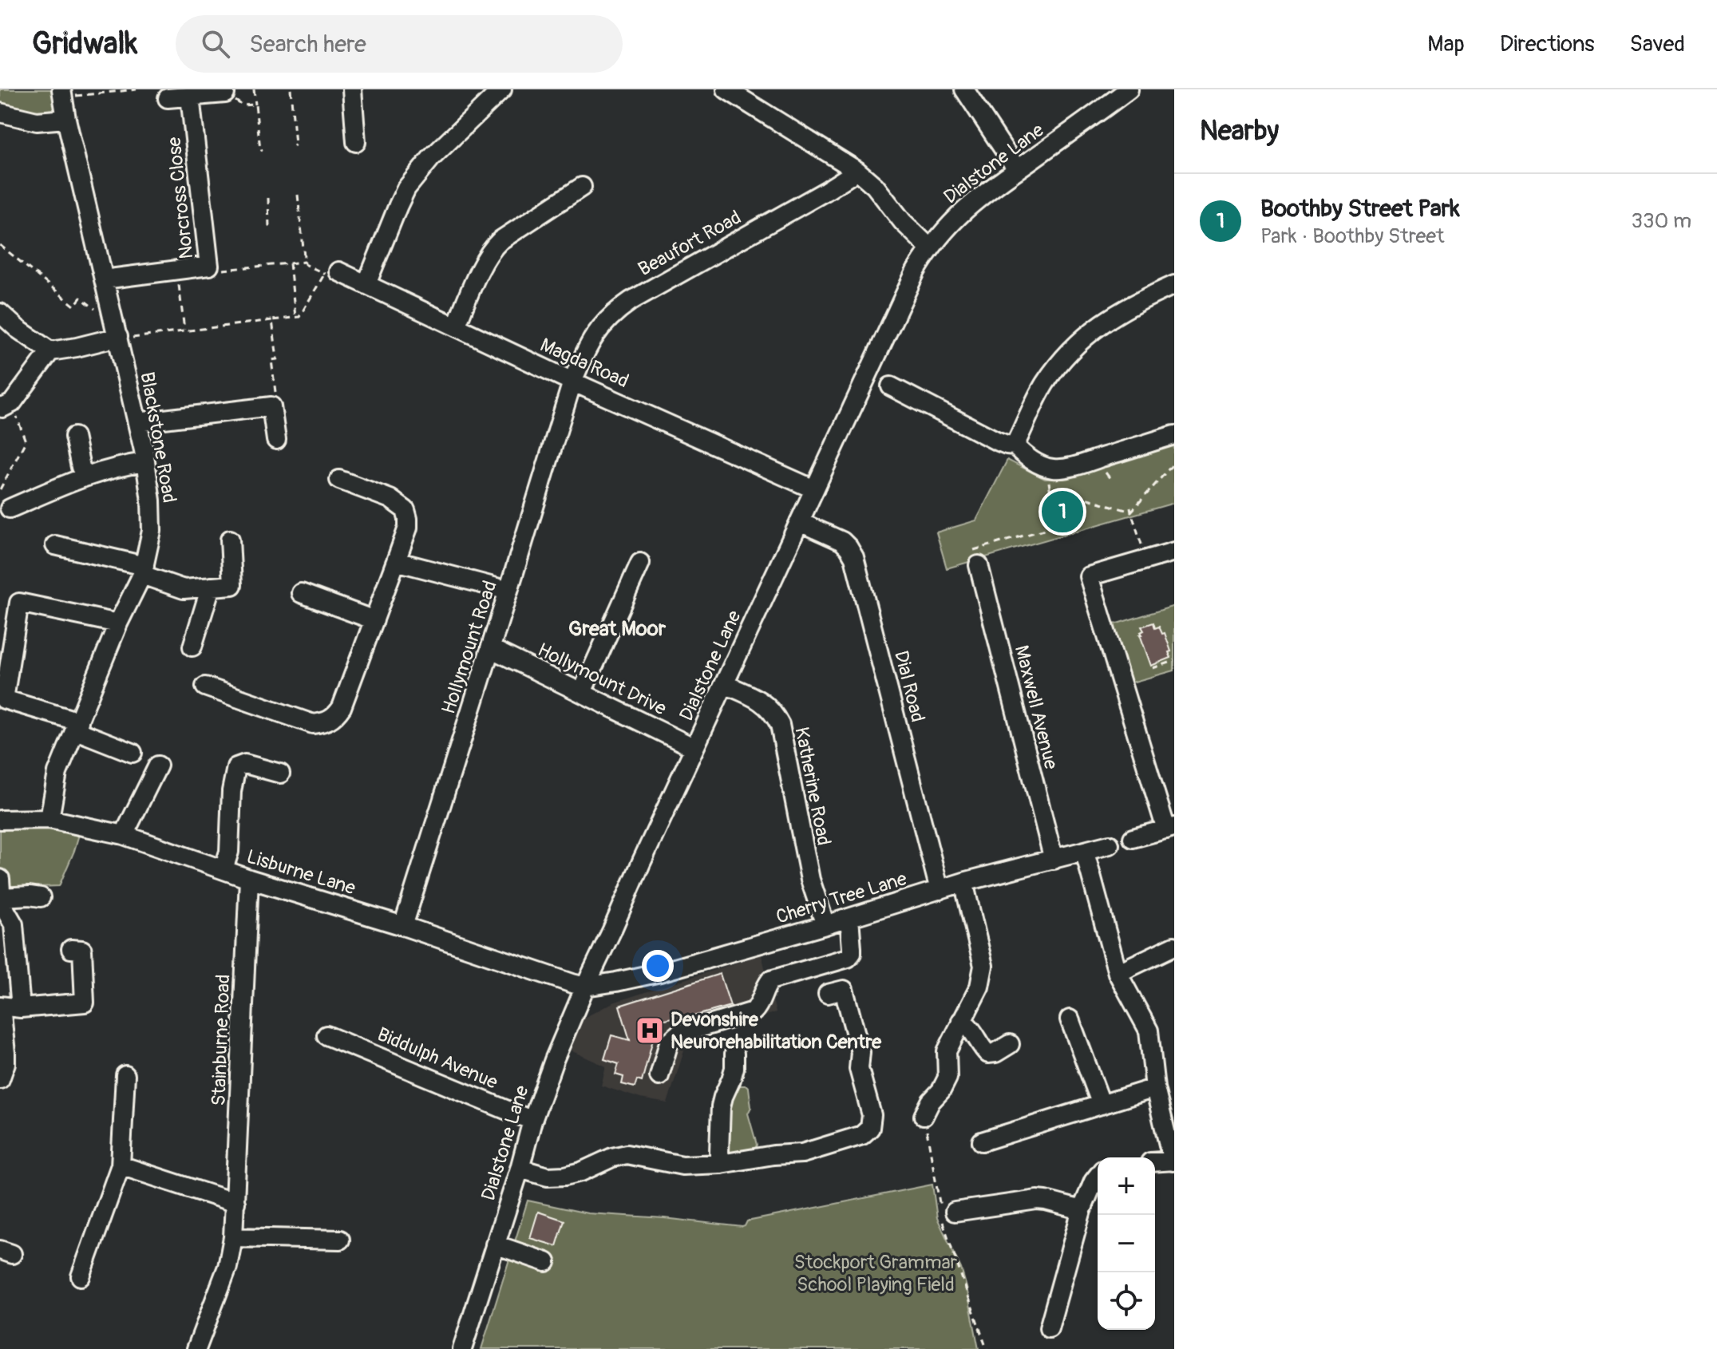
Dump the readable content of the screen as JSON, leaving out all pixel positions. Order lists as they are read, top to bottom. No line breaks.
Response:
{"streets":{"street":["Dialstone Lane","Norcross Close","Beaufort Road","Magda Road","Blackstone Road","Hollymount Road","Hollymount Drive","Dial Road","Maxwell Avenue","Katherine Road","Lisburne Lane","Cherry Tree Lane","Stainburne Road","Biddulph Avenue"]},"crossings":[["Dialstone Lane","Magda Road"],["Dialstone Lane","Hollymount Drive"],["Dialstone Lane","Dial Road"],["Dialstone Lane","Katherine Road"],["Dialstone Lane","Lisburne Lane"],["Dialstone Lane","Cherry Tree Lane"],["Dialstone Lane","Biddulph Avenue"],["Norcross Close","Blackstone Road"],["Beaufort Road","Magda Road"],["Beaufort Road","Hollymount Road"],["Magda Road","Hollymount Road"],["Blackstone Road","Lisburne Lane"],["Hollymount Road","Hollymount Drive"],["Hollymount Road","Lisburne Lane"],["Dial Road","Cherry Tree Lane"],["Maxwell Avenue","Cherry Tree Lane"],["Katherine Road","Cherry Tree Lane"],["Lisburne Lane","Cherry Tree Lane"],["Lisburne Lane","Stainburne Road"]],"districts":["Great Moor"],"parks":["Stockport Grammar School Playing Field"],"places":{"hospital":["Devonshire Neurorehabilitation Centre"]},"page":{"header":"Gridwalk","search":"Search here","nav":["Map","Directions","Saved"],"heading":"Nearby","list":[{"mark":"1","name":"Boothby Street Park","note":"Park · Boothby Street","value":"330 m"}],"pins":"1","map_buttons":["+","−"]}}
